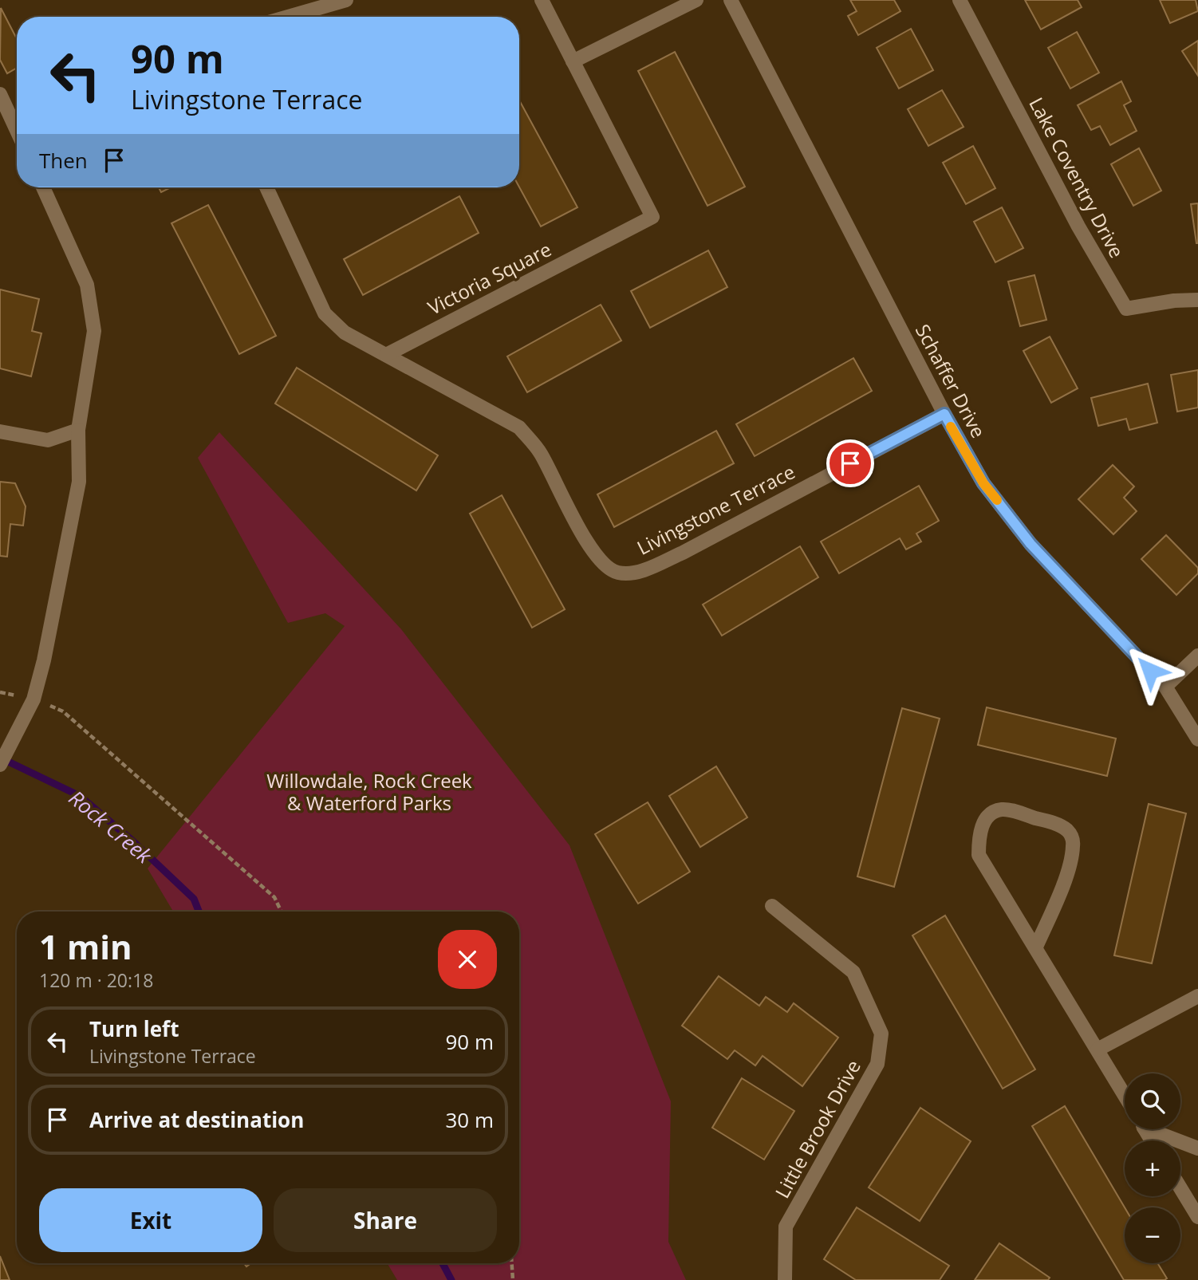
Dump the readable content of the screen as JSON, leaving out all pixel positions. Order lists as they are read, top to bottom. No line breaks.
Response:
{"streets":{"street":["Lake Coventry Drive","Victoria Square","Schaffer Drive","Livingstone Terrace","Little Brook Drive"]},"crossings":[["Victoria Square","Livingstone Terrace"],["Schaffer Drive","Livingstone Terrace"]],"water":["Rock Creek"],"parks":["Willowdale, Rock Creek & Waterford Parks"],"page":{"turn":["90 m","Livingstone Terrace"],"then":"Then","heading":["1 min","120 m · 20:18"],"list":[{"name":"Turn left","note":"Livingstone Terrace","value":"90 m"},{"name":"Arrive at destination","value":"30 m"}],"map_buttons":["+","−"],"buttons":["Exit","Share"]}}
